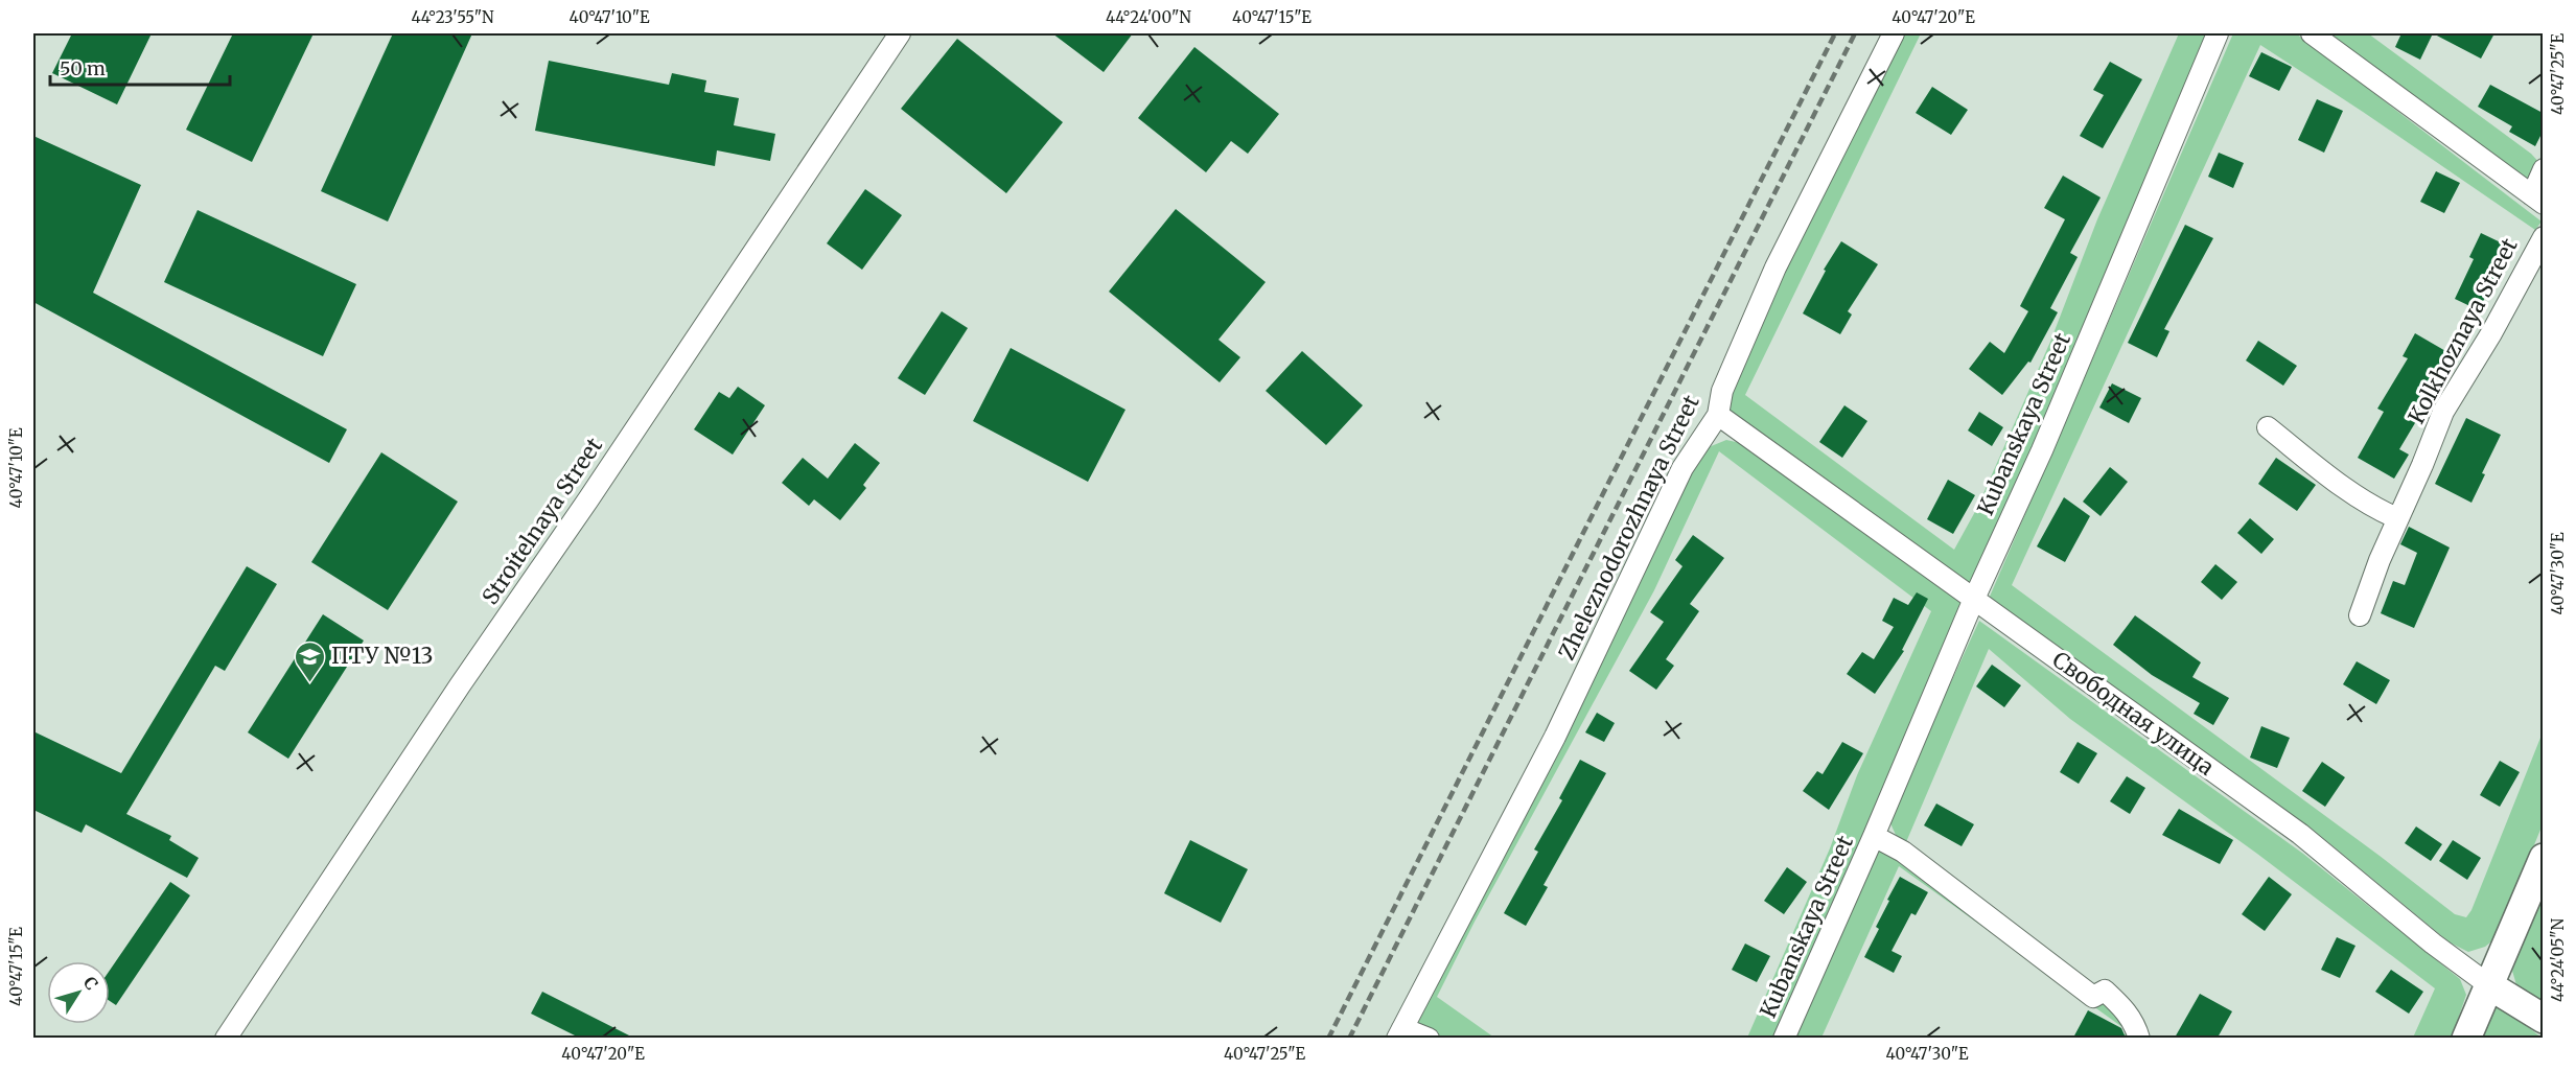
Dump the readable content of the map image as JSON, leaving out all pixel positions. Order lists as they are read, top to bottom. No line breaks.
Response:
{"streets":{"street":["Kolkhoznaya Street","Kubanskaya Street","Stroitelnaya Street","Zheleznodorozhnaya Street","Свободная улица"]},"crossings":[["Kubanskaya Street","Свободная улица"],["Zheleznodorozhnaya Street","Свободная улица"]],"places":{"school or university":["ПТУ №13"]},"scale_bar":"50 m","north":"top right","coordinates":["44°23'55\"N","40°47'10\"E","44°24'00\"N","40°47'15\"E","40°47'20\"E","40°47'25\"E","40°47'30\"E","44°24'05\"N"]}
